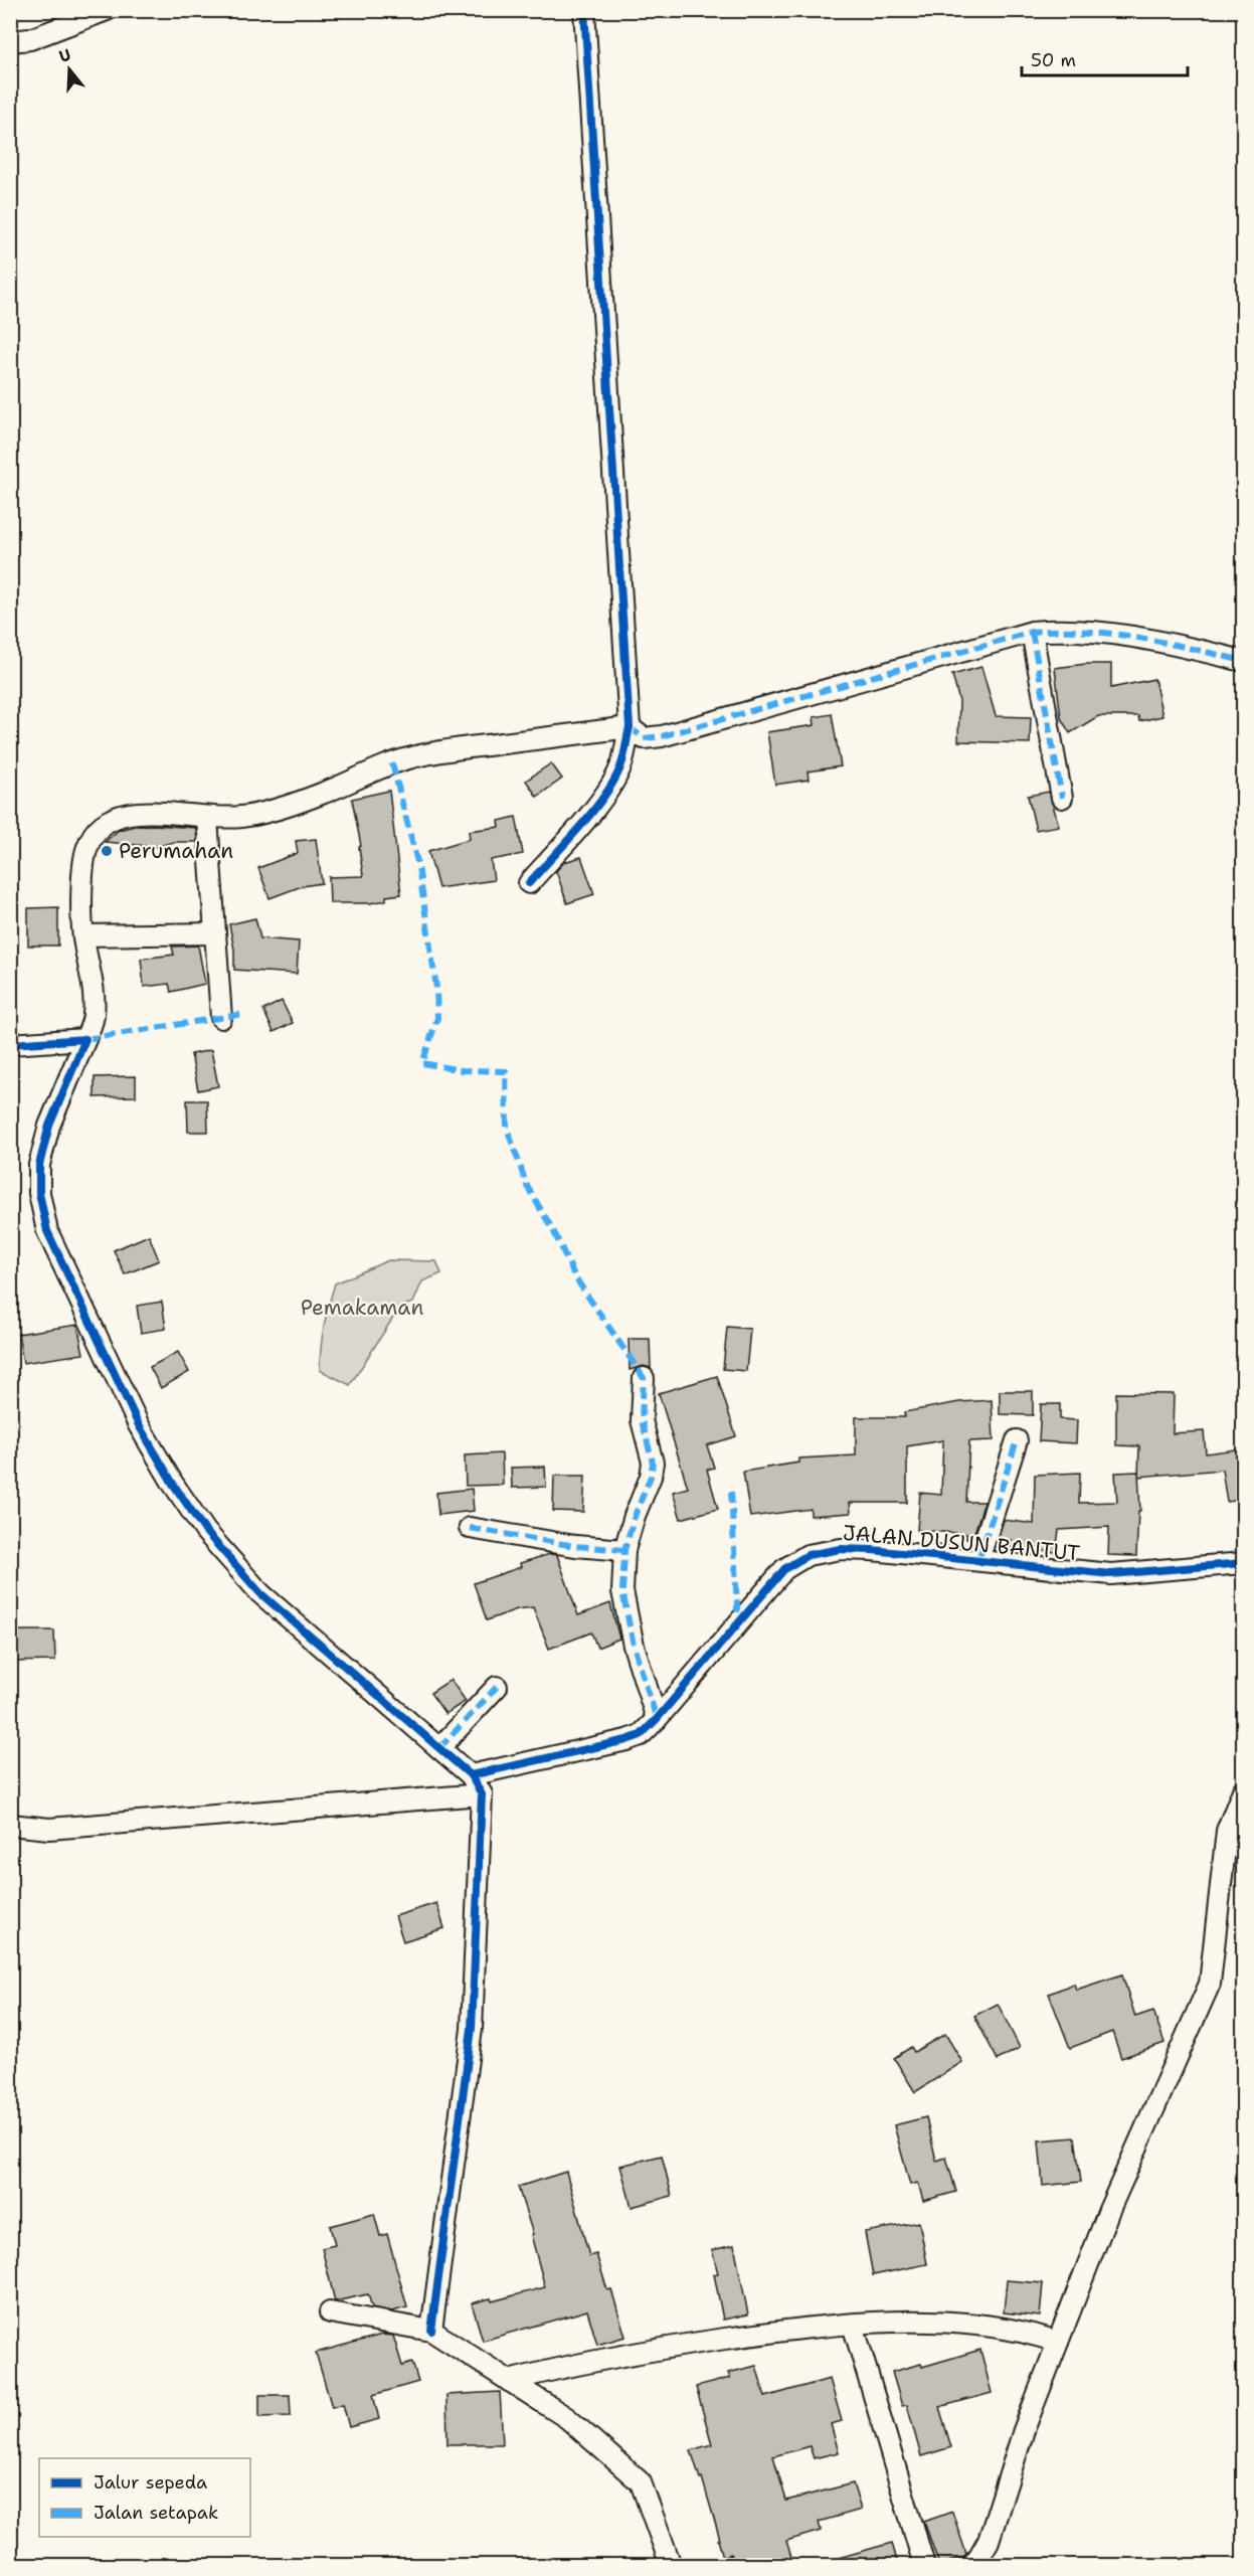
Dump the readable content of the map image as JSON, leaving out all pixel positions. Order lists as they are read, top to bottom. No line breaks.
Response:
{"streets":{"street":["JALAN DUSUN BANTUT"]},"parks":["Pemakaman"],"places":["Perumahan"],"legend":["Jalur sepeda","Jalan setapak"],"scale_bar":"50 m","north":"top"}
